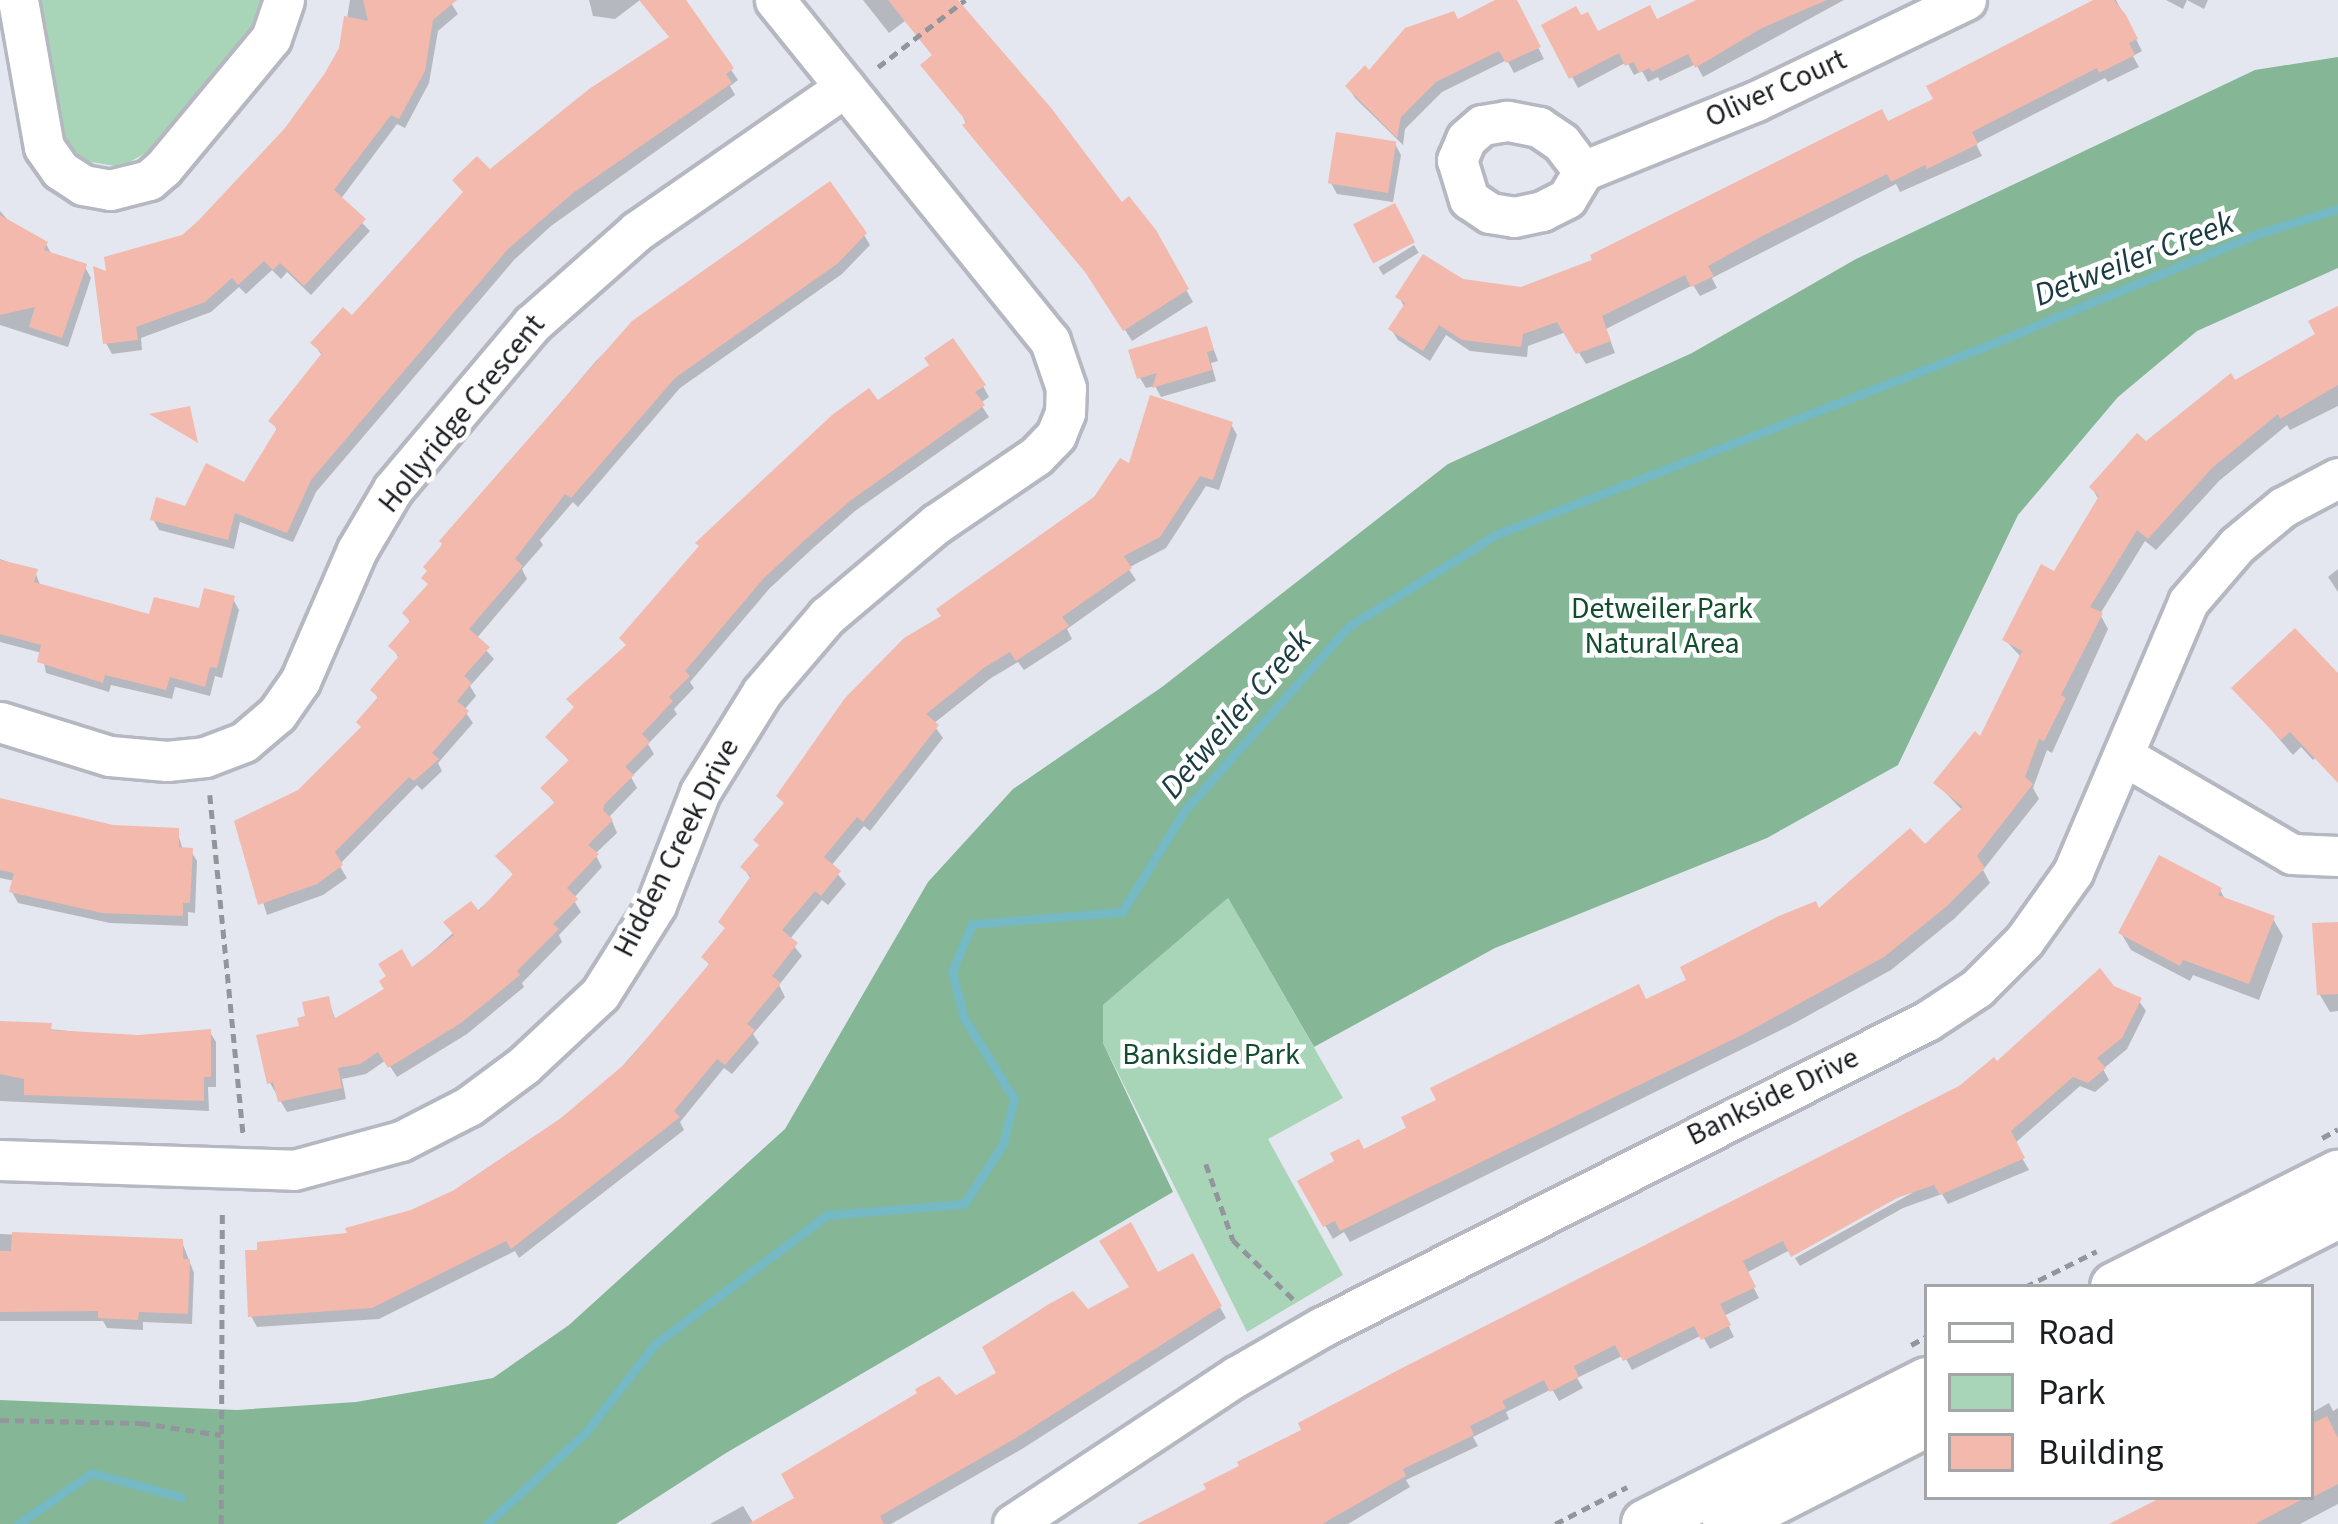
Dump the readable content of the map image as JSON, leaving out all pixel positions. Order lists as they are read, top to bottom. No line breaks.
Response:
{"streets":{"street":["Oliver Court","Hollyridge Crescent","Hidden Creek Drive","Bankside Drive"]},"crossings":[["Hollyridge Crescent","Hidden Creek Drive"]],"water":["Detweiler Creek"],"parks":["Detweiler Park Natural Area","Bankside Park"],"legend":["Road","Park","Building"]}
